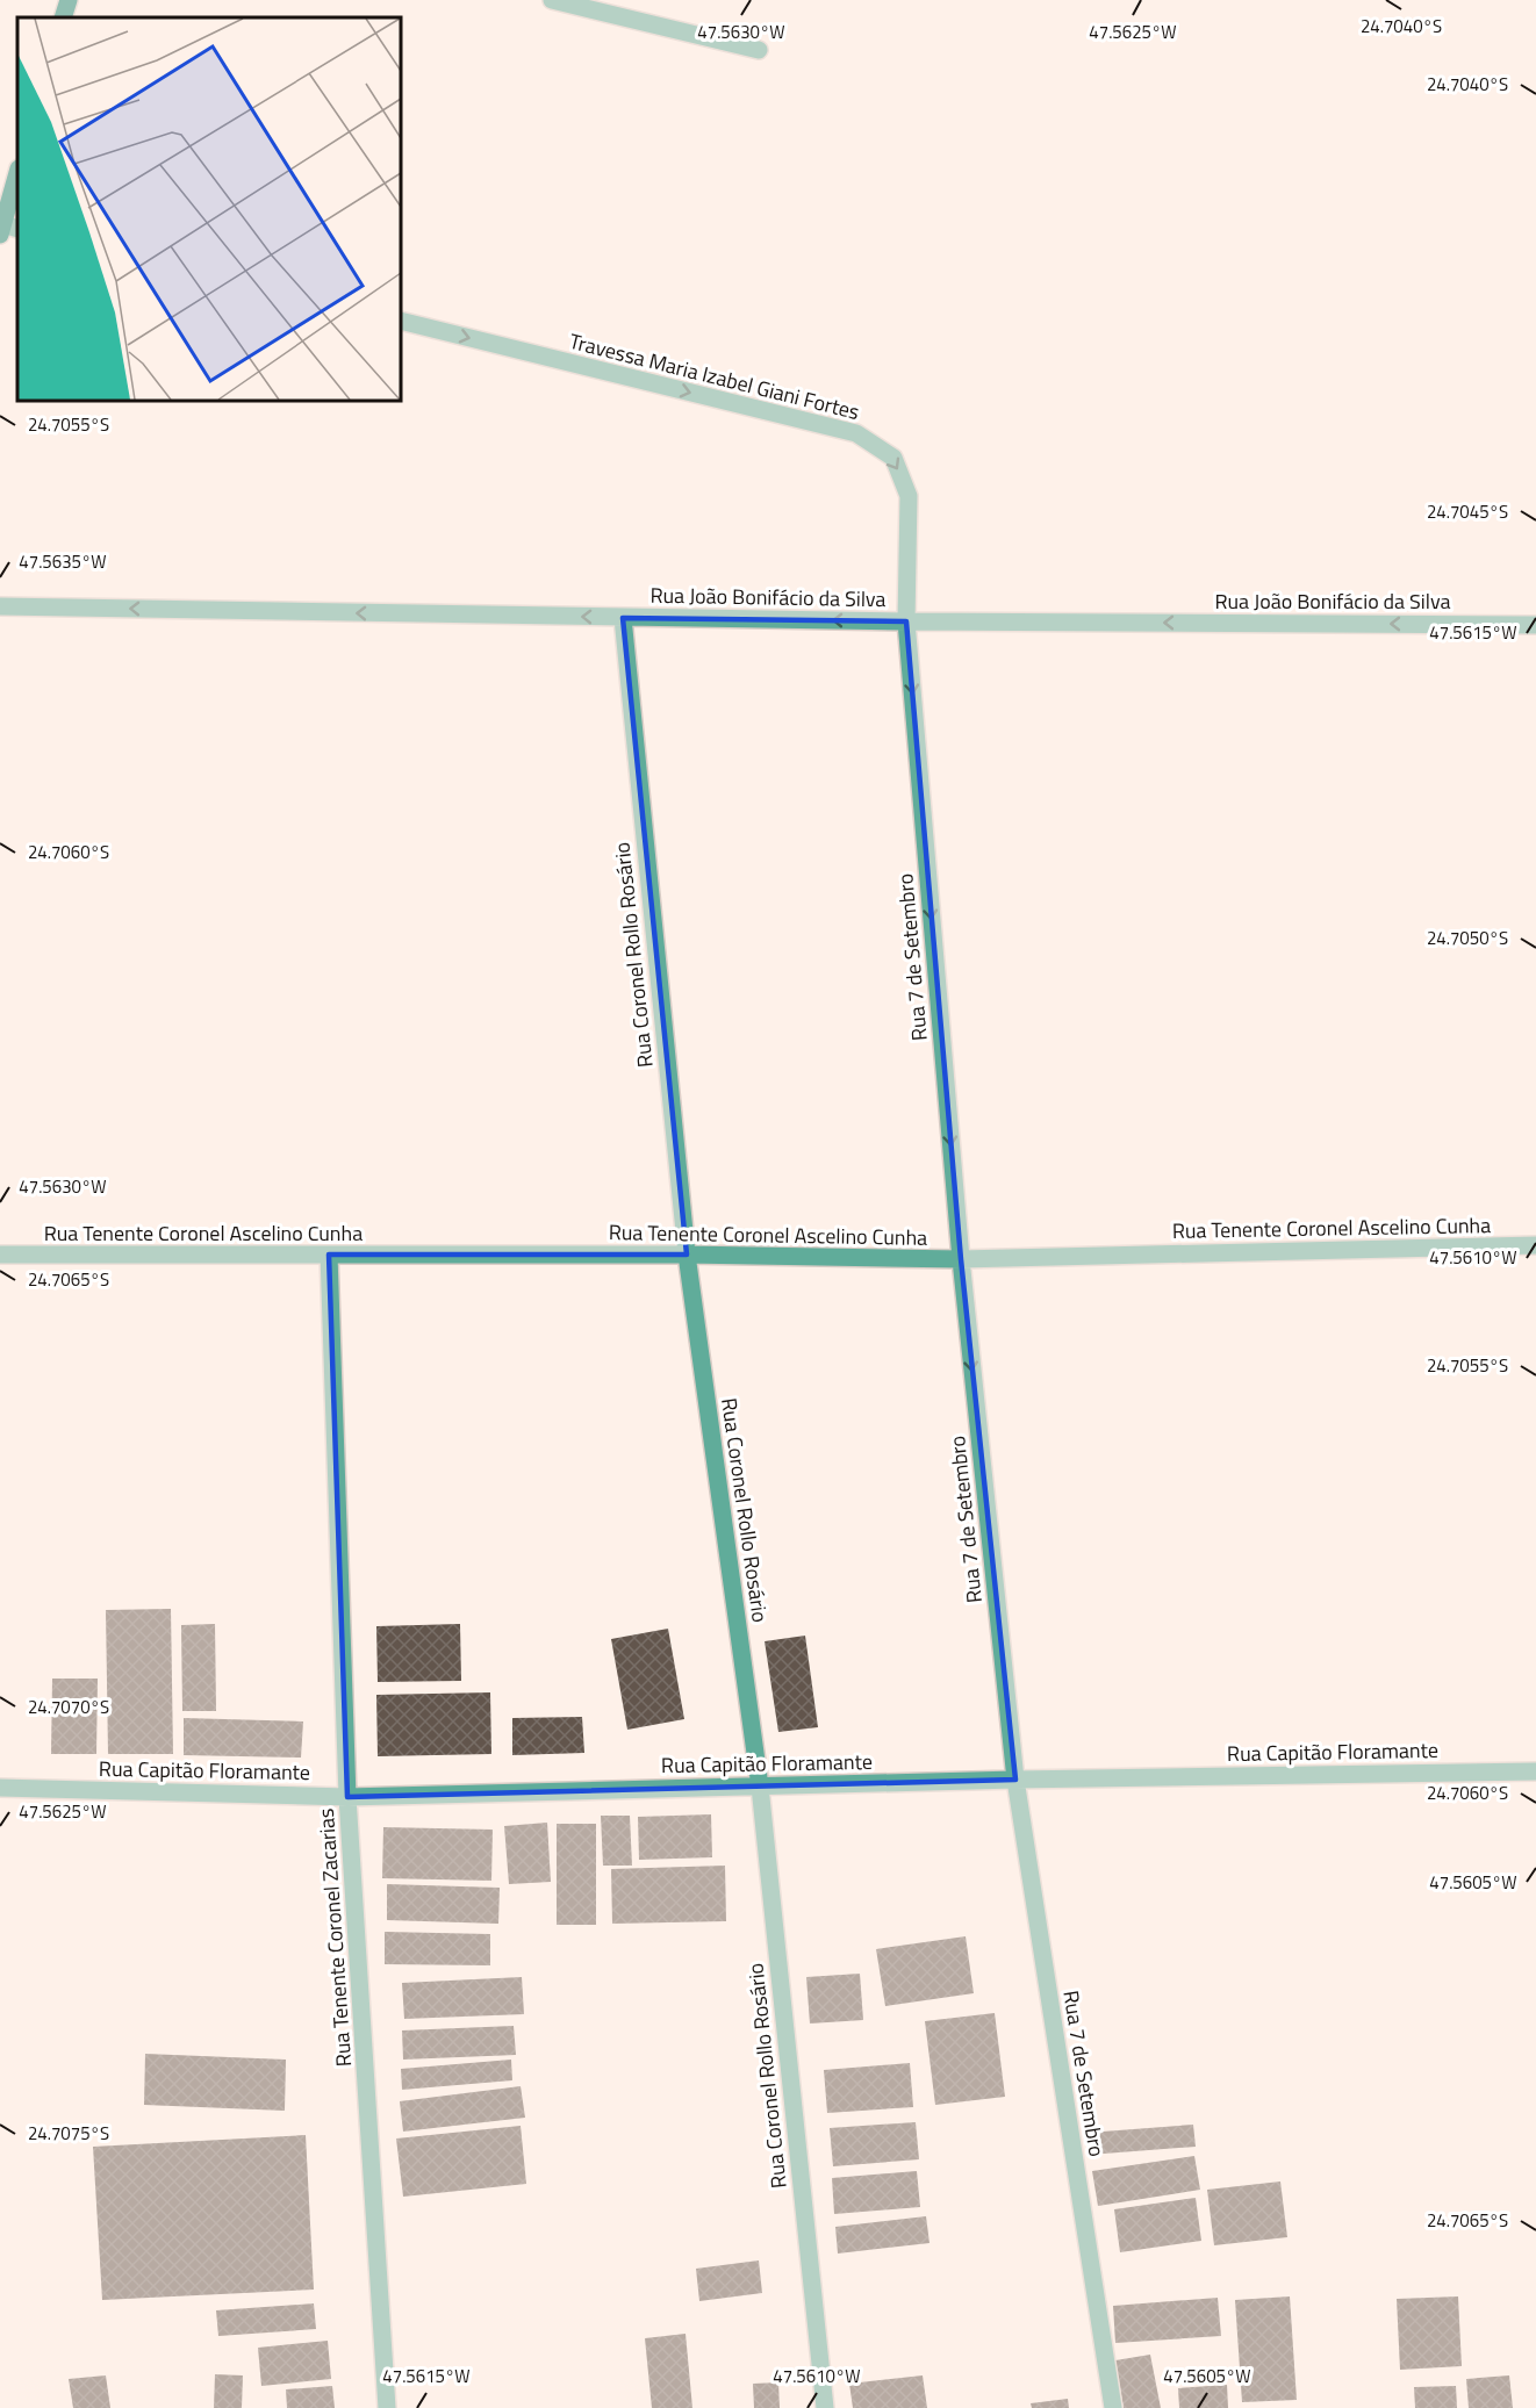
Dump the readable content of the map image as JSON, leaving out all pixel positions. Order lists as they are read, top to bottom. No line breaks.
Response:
{"streets":{"street":["Travessa Maria Izabel Giani Fortes","Rua João Bonifácio da Silva","Rua Coronel Rollo Rosário","Rua 7 de Setembro","Rua Tenente Coronel Ascelino Cunha","Rua Capitão Floramante","Rua Tenente Coronel Zacarias"]},"crossings":[["Travessa Maria Izabel Giani Fortes","Rua João Bonifácio da Silva"],["Travessa Maria Izabel Giani Fortes","Rua 7 de Setembro"],["Rua João Bonifácio da Silva","Rua Coronel Rollo Rosário"],["Rua João Bonifácio da Silva","Rua 7 de Setembro"],["Rua Coronel Rollo Rosário","Rua Tenente Coronel Ascelino Cunha"],["Rua Coronel Rollo Rosário","Rua Capitão Floramante"],["Rua 7 de Setembro","Rua Tenente Coronel Ascelino Cunha"],["Rua 7 de Setembro","Rua Capitão Floramante"],["Rua Tenente Coronel Ascelino Cunha","Rua Tenente Coronel Zacarias"],["Rua Capitão Floramante","Rua Tenente Coronel Zacarias"]],"one_way":["Travessa Maria Izabel Giani Fortes","Rua João Bonifácio da Silva","Rua 7 de Setembro"],"coordinates":["24.7040°S","47.5625°W","47.5630°W","24.7055°S","24.7045°S","47.5635°W","47.5615°W","24.7060°S","24.7050°S","47.5610°W","24.7065°S","24.7070°S","47.5605°W","24.7075°S"]}
